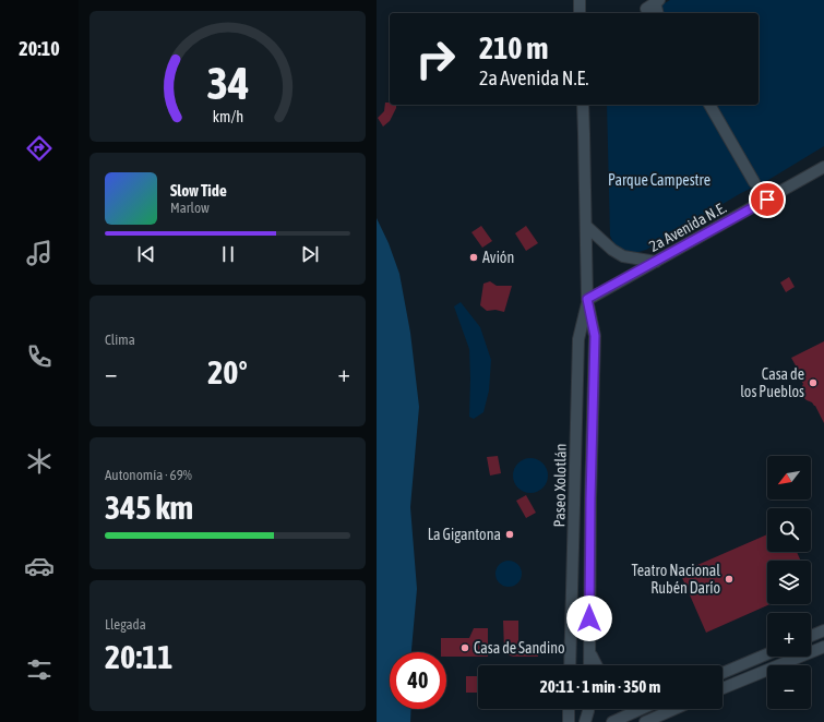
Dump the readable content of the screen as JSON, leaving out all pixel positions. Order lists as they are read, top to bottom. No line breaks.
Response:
{"streets":{"street":["2a Avenida N.E.","Paseo Xolotlán"]},"crossings":[["2a Avenida N.E.","Paseo Xolotlán"]],"parks":["Parque Campestre"],"places":["Avión","Casa de los Pueblos","La Gigantona","Teatro Nacional Rubén Darío","Casa de Sandino"],"north":"bottom left","page":{"tabs":"20:10","turn":["210 m","2a Avenida N.E."],"song":["Slow Tide","Marlow"],"tile":["Clima",["Autonomía · 69%","345 km"],["Llegada","20:11"]],"heat":["−","20°","+"],"map_buttons":["+","−"],"limit":"40","trip":"20:11 · 1 min · 350 m","gauge":["34","km/h"]}}
